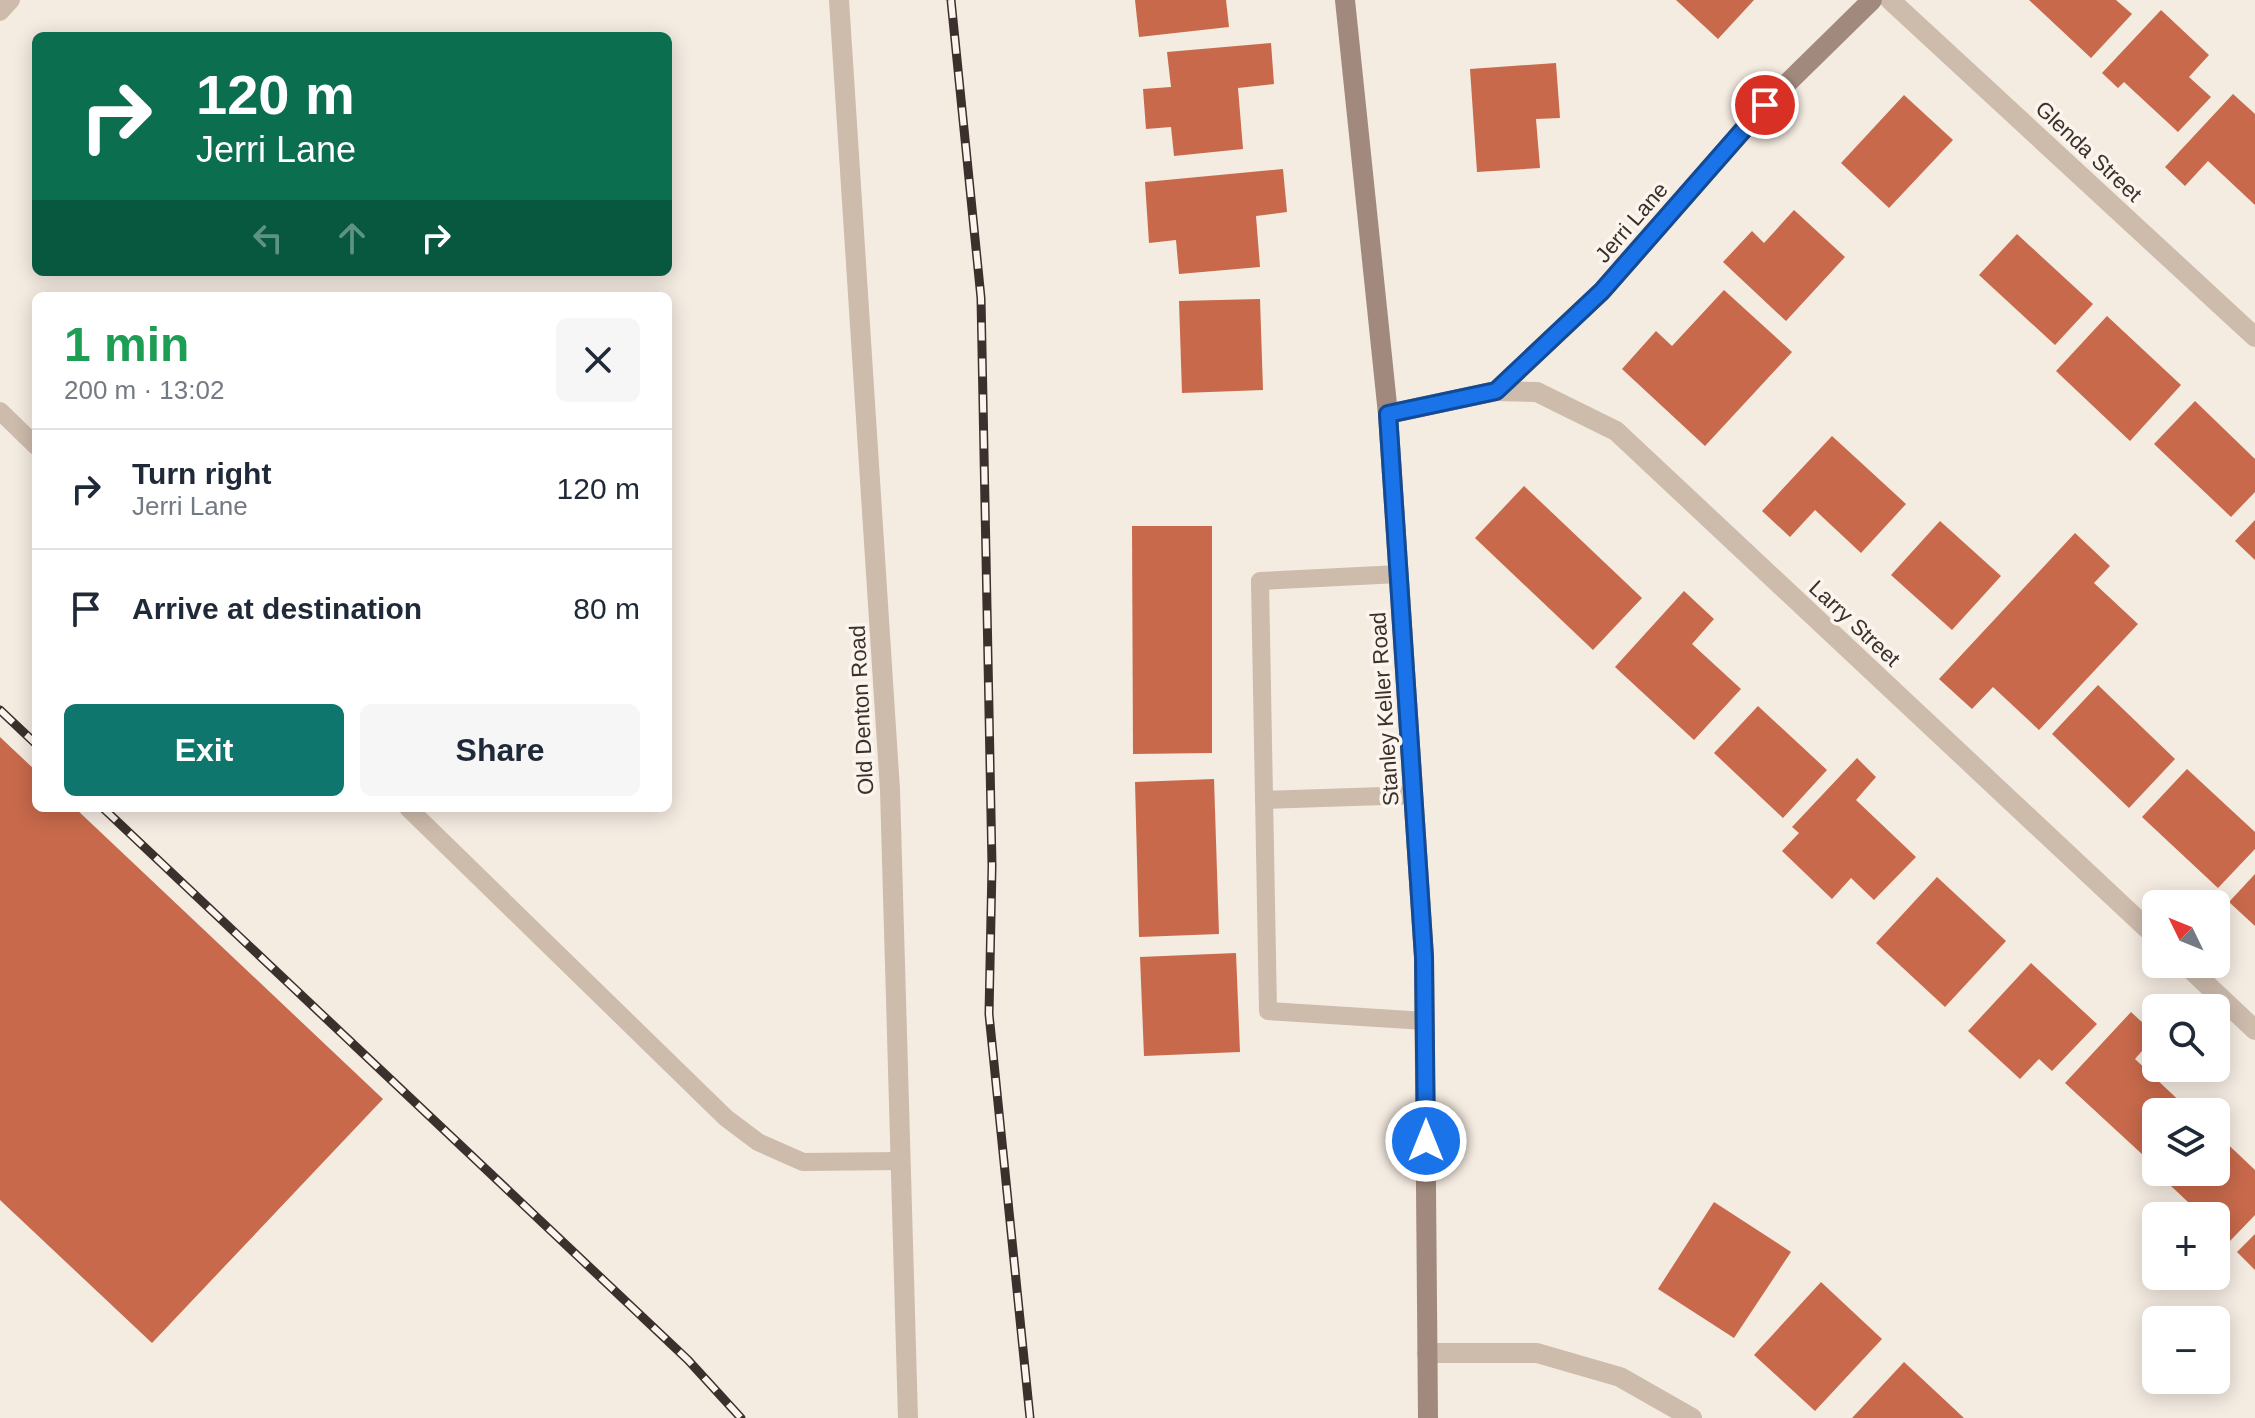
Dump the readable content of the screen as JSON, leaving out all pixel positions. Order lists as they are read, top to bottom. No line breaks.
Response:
{"streets":{"street":["Glenda Street","Jerri Lane","Larry Street","Stanley Keller Road","Old Denton Road"]},"crossings":[["Jerri Lane","Larry Street"]],"north":"top left","page":{"turn":["120 m","Jerri Lane"],"heading":["1 min","200 m · 13:02"],"list":[{"name":"Turn right","note":"Jerri Lane","value":"120 m"},{"name":"Arrive at destination","value":"80 m"}],"buttons":["Exit","Share"],"map_buttons":["+","−"]}}
